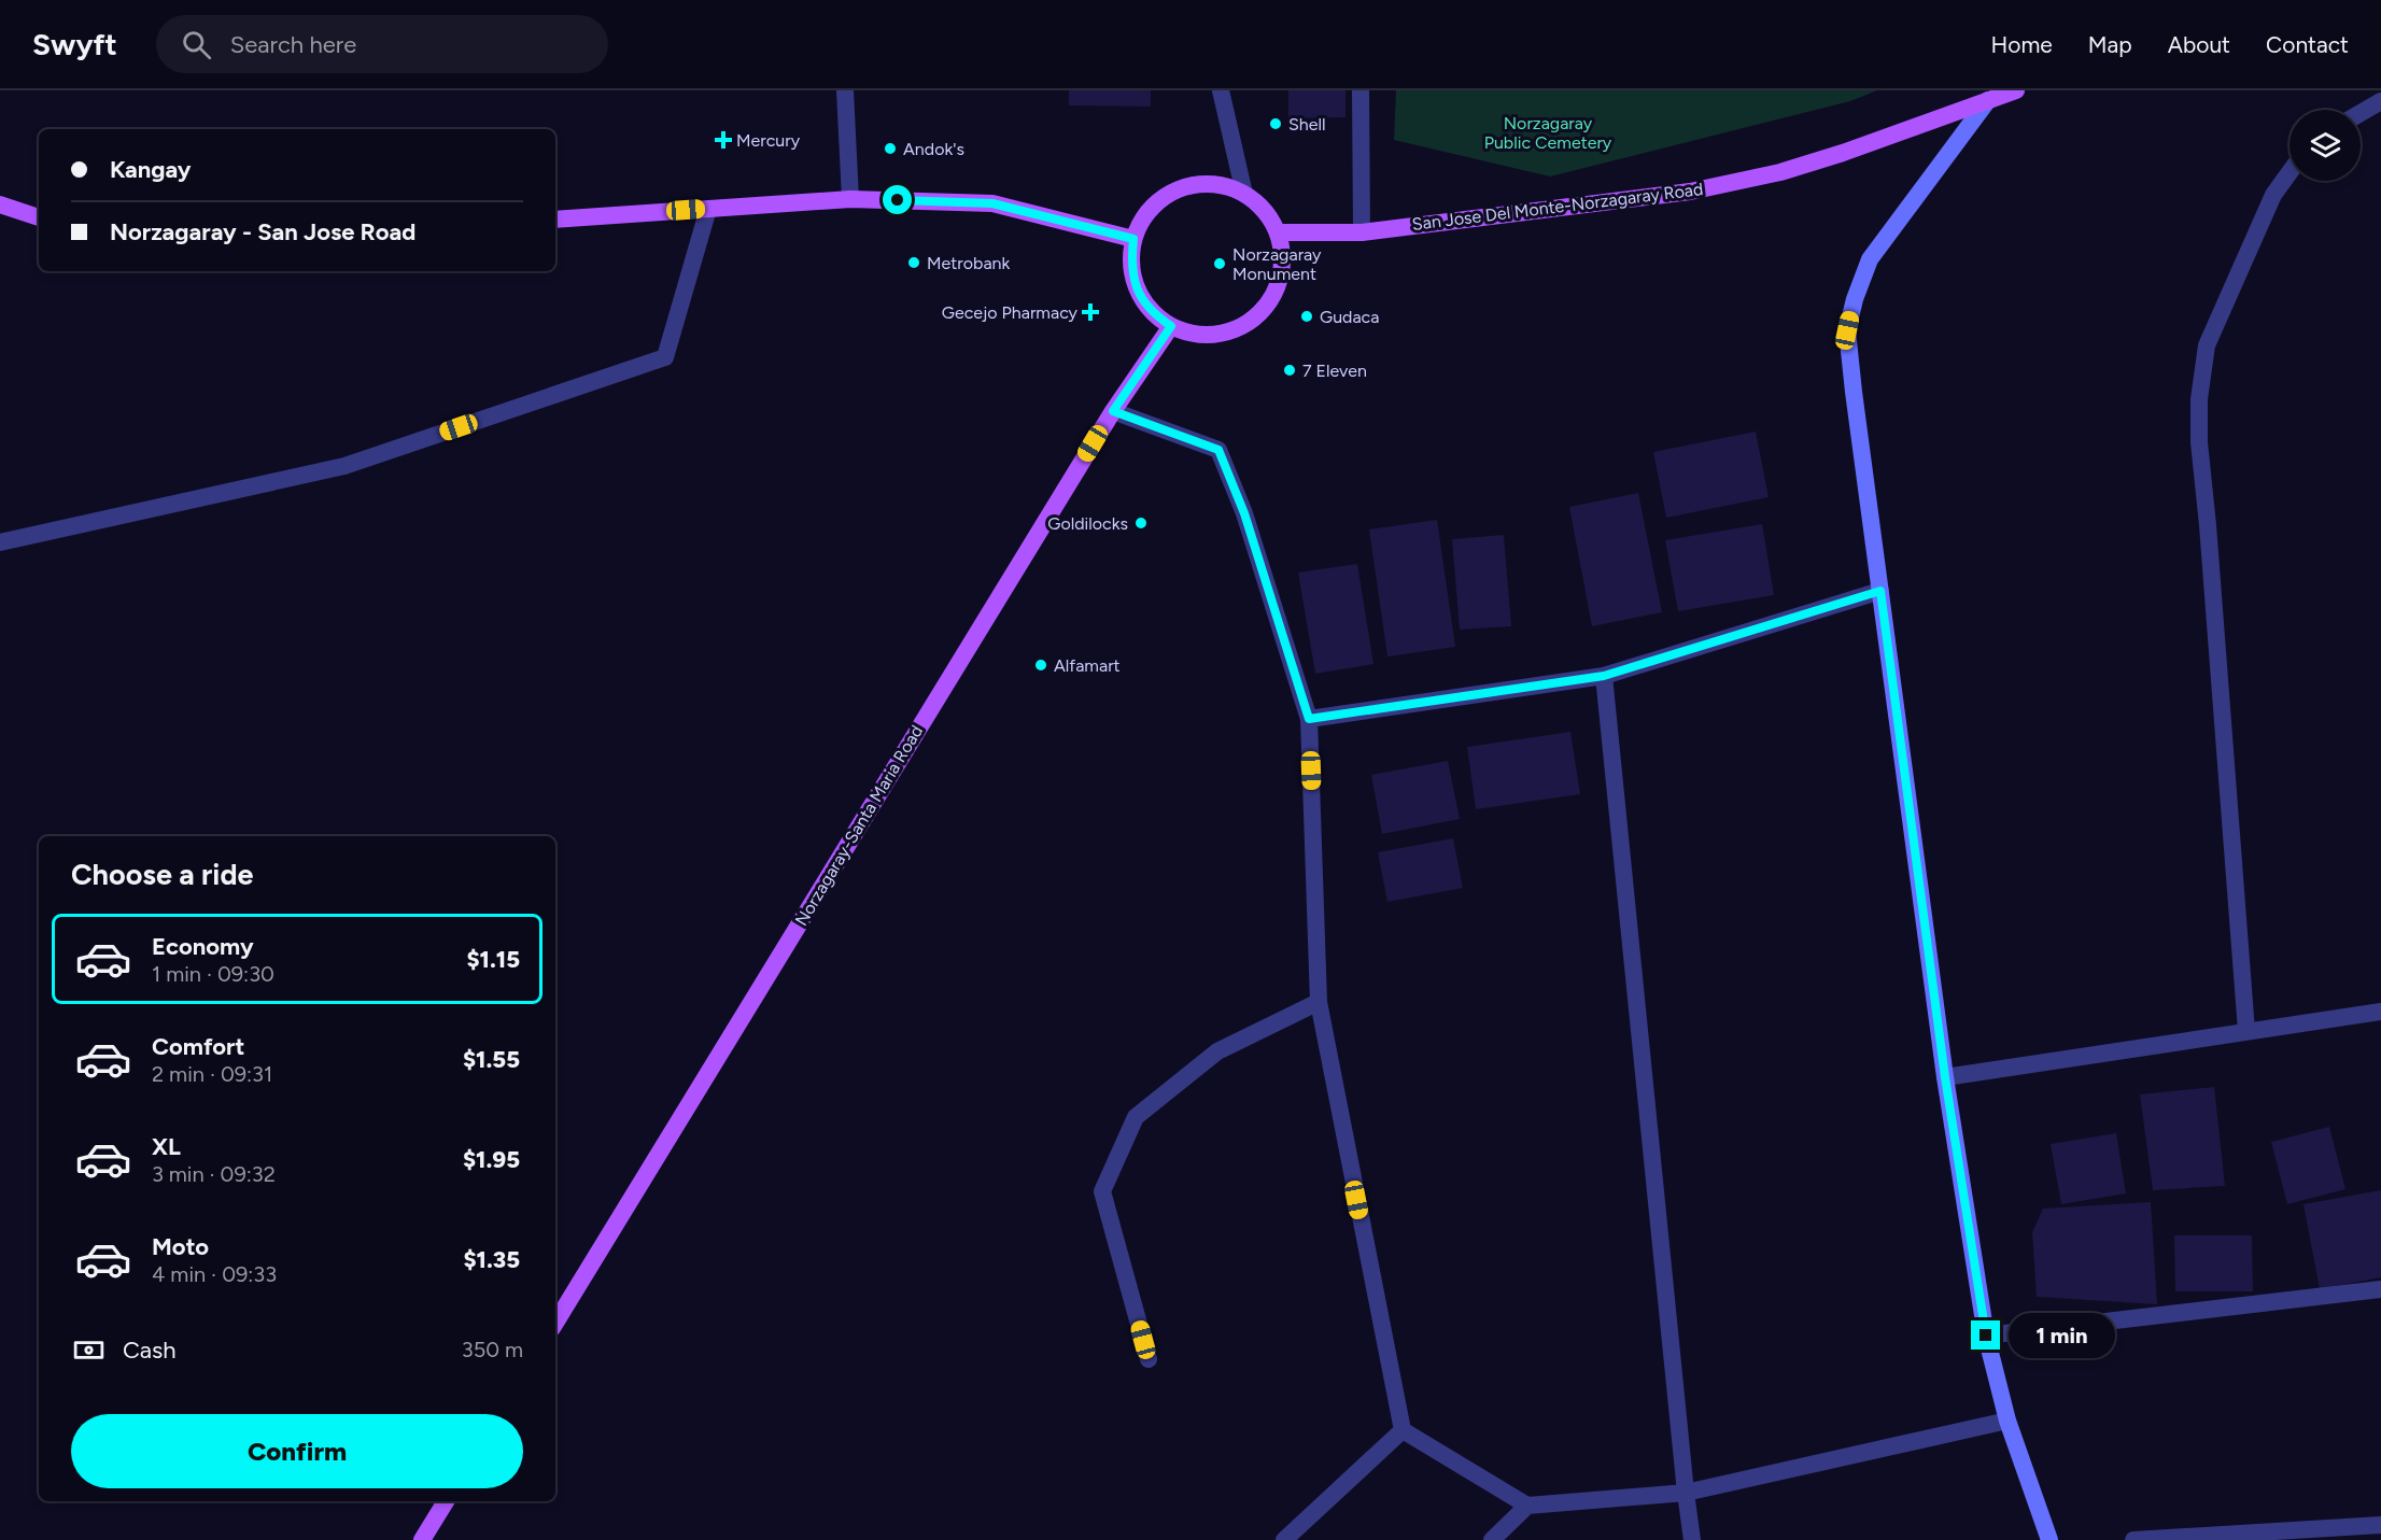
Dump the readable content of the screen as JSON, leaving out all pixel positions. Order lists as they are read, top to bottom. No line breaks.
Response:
{"streets":{"main road":["San Jose Del Monte-Norzagaray Road","Norzagaray-Santa Maria Road"]},"crossings":[["San Jose Del Monte-Norzagaray Road","Norzagaray-Santa Maria Road"]],"parks":["Norzagaray Public Cemetery"],"places":{"other":["Shell","Andok's","Metrobank","Norzagaray Monument","Gudaca","7 Eleven","Goldilocks","Alfamart"],"health":["Mercury","Gecejo Pharmacy"]},"page":{"header":"Swyft","search":"Search here","nav":["Home","Map","About","Contact"],"banner":["Kangay","Norzagaray - San Jose Road"],"heading":"Choose a ride","list":[{"name":"Economy","note":"1 min · 09:30","value":"$1.15"},{"name":"Comfort","note":"2 min · 09:31","value":"$1.55"},{"name":"XL","note":"3 min · 09:32","value":"$1.95"},{"name":"Moto","note":"4 min · 09:33","value":"$1.35"}],"bubble":"1 min","pay":["Cash","350 m"],"buttons":"Confirm"}}
